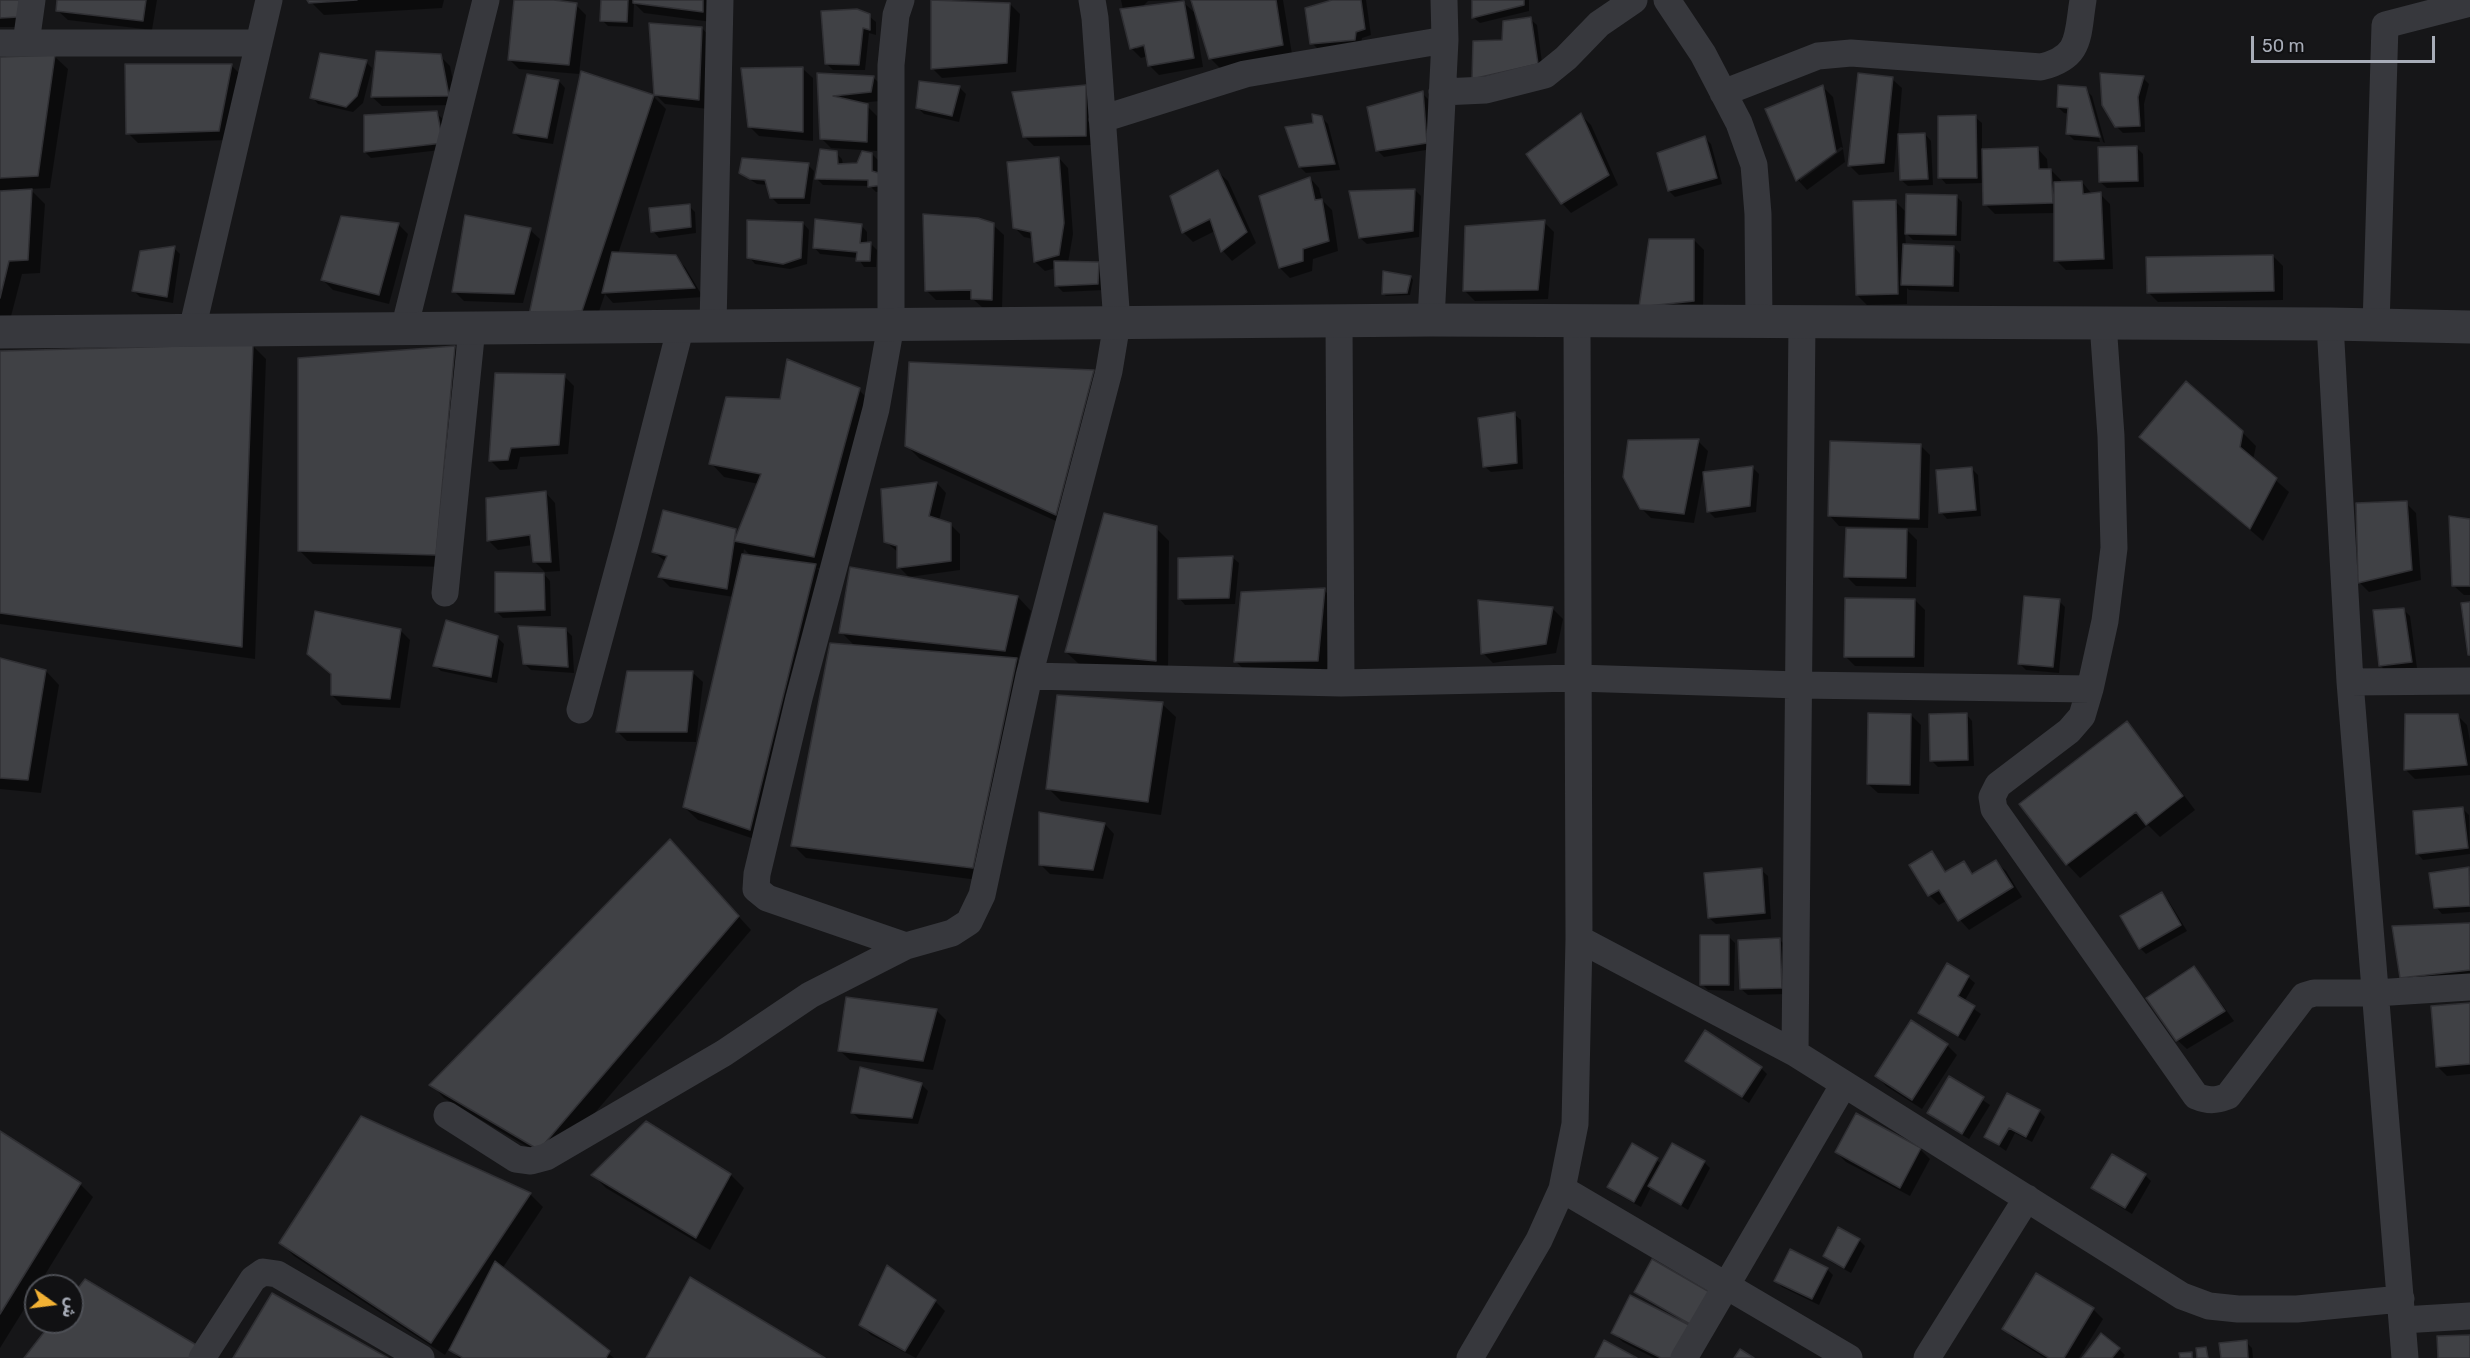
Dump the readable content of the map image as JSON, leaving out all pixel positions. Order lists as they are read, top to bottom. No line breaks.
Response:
{"scale_bar":"50 m","north":"right"}
